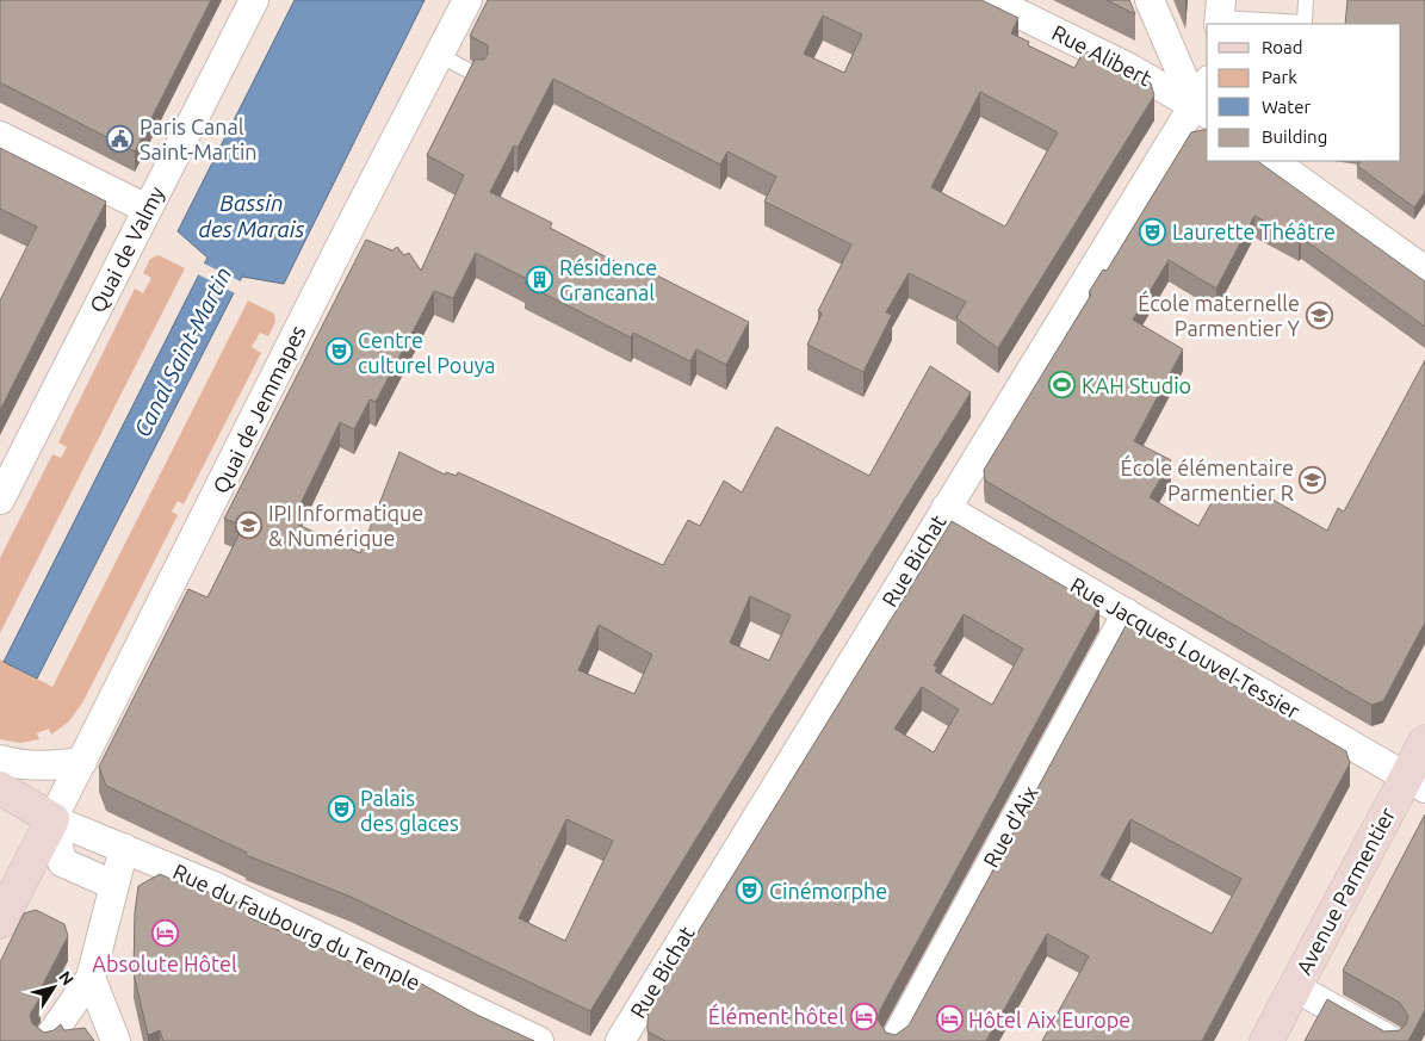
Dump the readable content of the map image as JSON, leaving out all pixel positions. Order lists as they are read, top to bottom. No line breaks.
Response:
{"streets":{"street":["Rue Alibert","Quai de Valmy","Quai de Jemmapes","Rue Bichat","Rue Jacques Louvel-Tessier","Rue d'Aix","Avenue Parmentier","Rue du Faubourg du Temple"]},"crossings":[["Rue Alibert","Rue Bichat"],["Quai de Jemmapes","Rue du Faubourg du Temple"],["Rue Bichat","Rue Jacques Louvel-Tessier"],["Rue Jacques Louvel-Tessier","Rue d'Aix"],["Rue Jacques Louvel-Tessier","Avenue Parmentier"]],"water":["Bassin des Marais","Canal Saint-Martin"],"places":{"public building":["Paris Canal Saint-Martin"],"theatre":["Laurette Théâtre","Centre culturel Pouya","Palais des glaces","Cinémorphe"],"building":["Résidence Grancanal"],"school or university":["École maternelle Parmentier Y","École élémentaire Parmentier R","IPI Informatique & Numérique"],"sports":["KAH Studio"],"hotel":["Absolute Hôtel","Élément hôtel","Hôtel Aix Europe"]},"legend":["Road","Park","Water","Building"],"north":"top right"}
